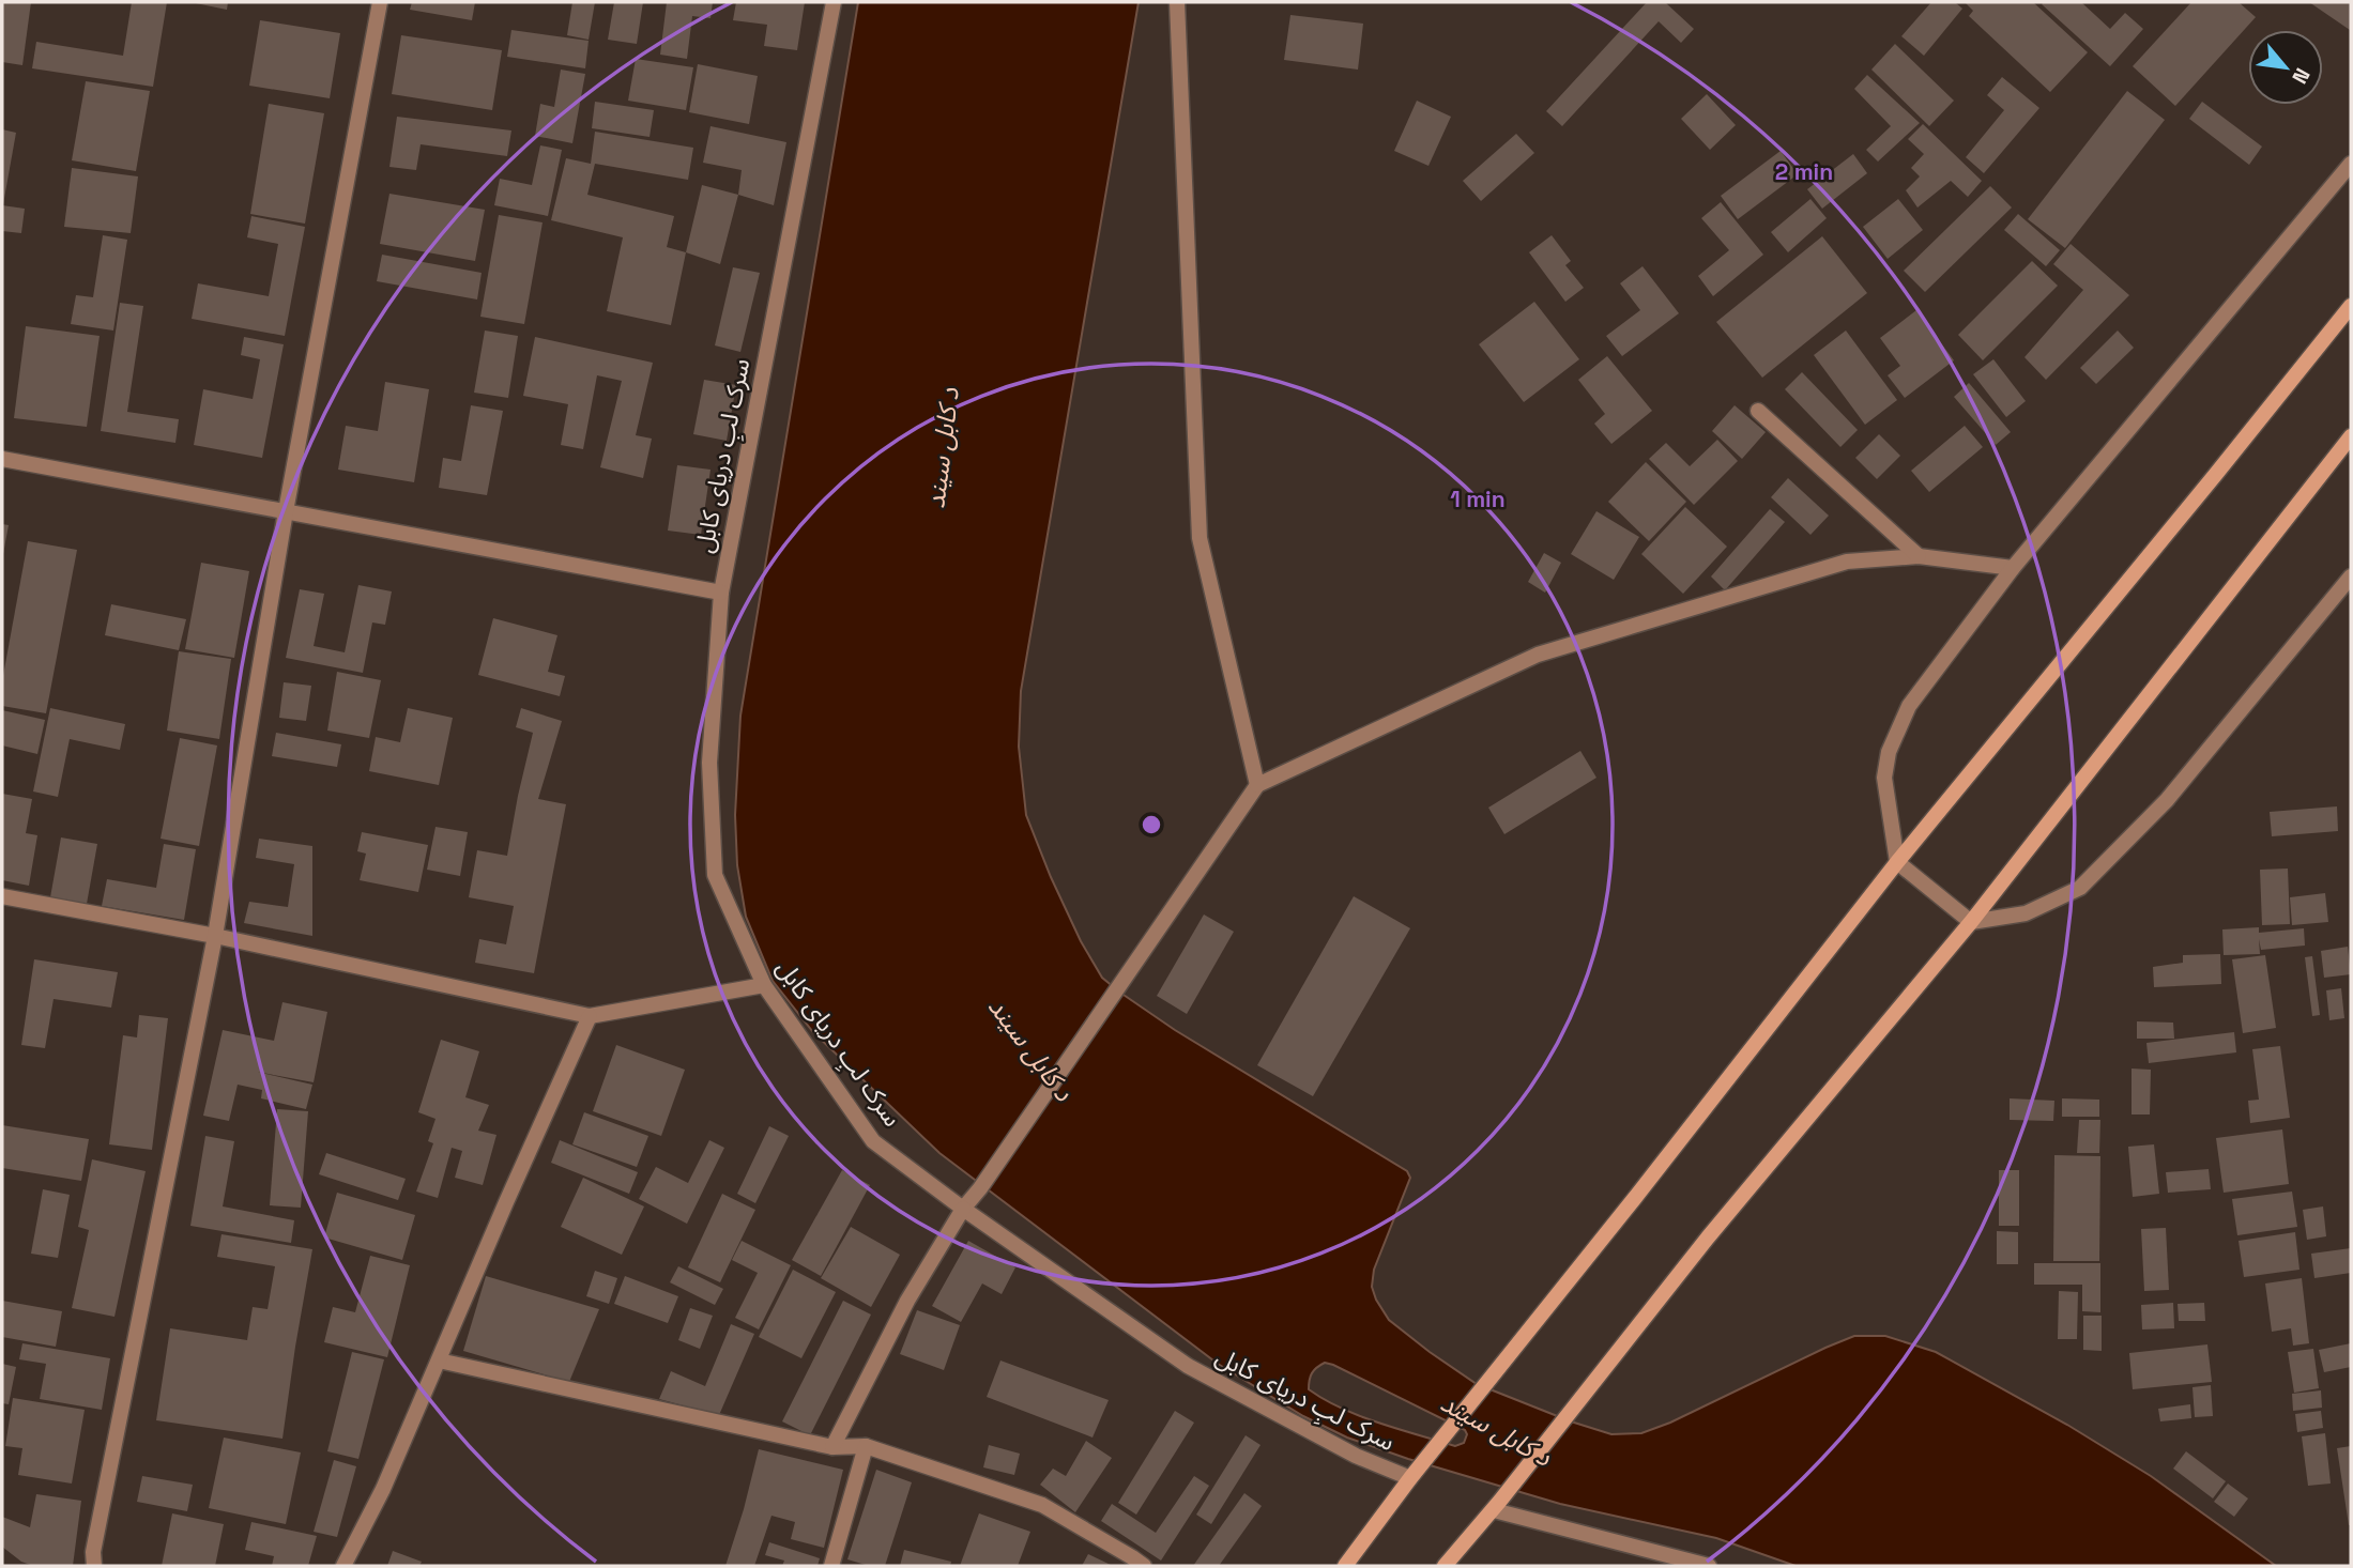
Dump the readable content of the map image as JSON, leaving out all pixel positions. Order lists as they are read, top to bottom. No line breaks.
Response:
{"streets":{"street":["سرک لبِ دریای کابل"]},"water":["د کابل سيند"],"north":"bottom right","rings":["2 min","1 min"]}
